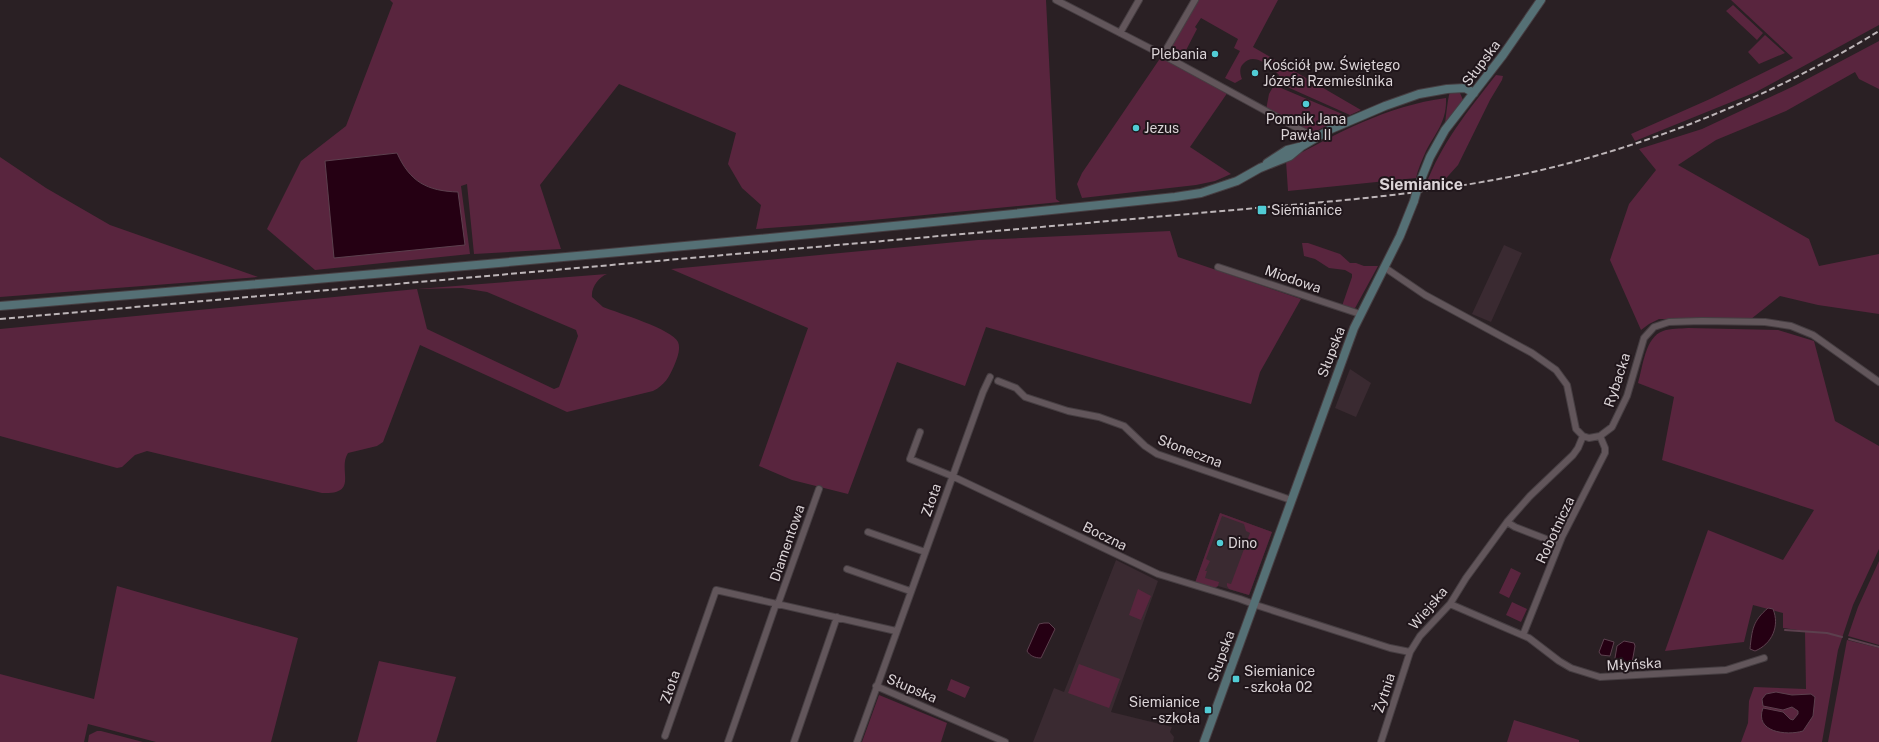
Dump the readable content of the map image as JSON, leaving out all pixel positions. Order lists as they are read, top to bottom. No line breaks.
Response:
{"streets":{"street":["Słupska","Miodowa","Rybacka","Słoneczna","Złota","Robotnicza","Boczna","Diamentowa","Wiejska","Młyńska","Żytnia"]},"crossings":[["Słupska","Miodowa"],["Słupska","Słoneczna"],["Słupska","Złota"],["Słupska","Boczna"],["Słupska","Wiejska"],["Rybacka","Robotnicza"],["Złota","Boczna"],["Złota","Diamentowa"],["Robotnicza","Młyńska"],["Boczna","Wiejska"],["Wiejska","Młyńska"],["Wiejska","Żytnia"]],"districts":["Siemianice"],"places":{"other":["Plebania","Kościół pw. Świętego Józefa Rzemieślnika","Pomnik Jana Pawła II","Jezus","Dino"],"transit":["Siemianice","Siemianice - szkoła 02","Siemianice - szkoła"]}}
